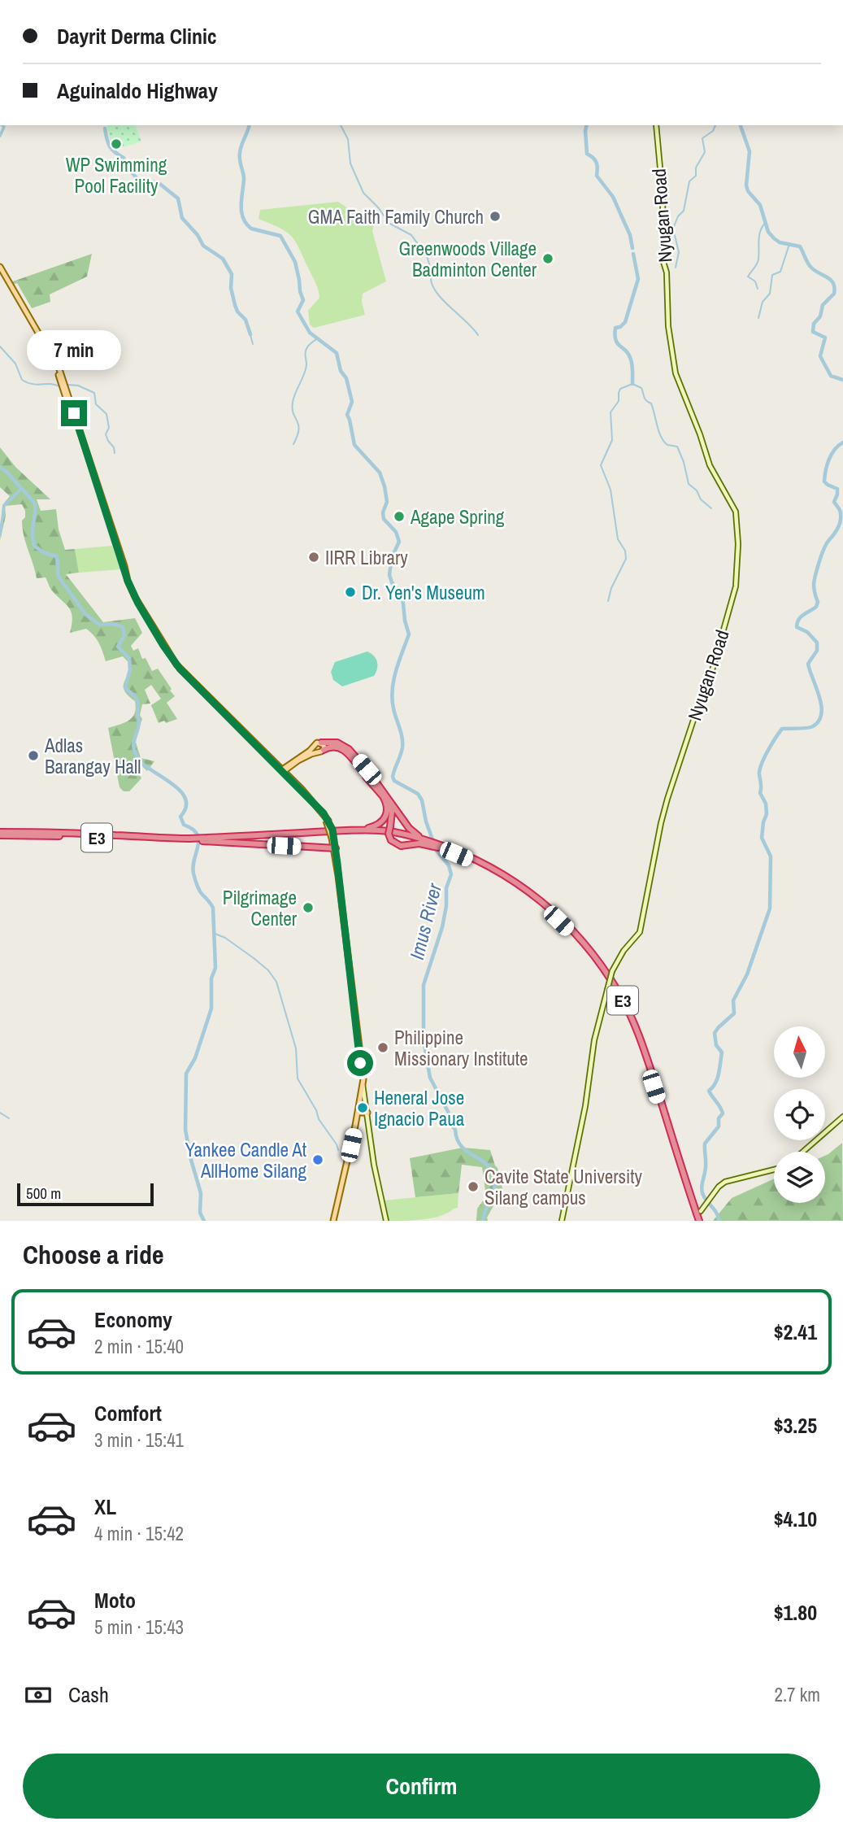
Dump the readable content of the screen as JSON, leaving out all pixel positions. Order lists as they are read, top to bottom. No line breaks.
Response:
{"streets":{"highway":["E3"],"main road":["Nyugan Road"]},"water":["Imus River"],"places":["WP Swimming Pool Facility","GMA Faith Family Church","Greenwoods Village Badminton Center","Agape Spring","IIRR Library","Dr. Yen's Museum","Adlas Barangay Hall","Pilgrimage Center","Philippine Missionary Institute","Heneral Jose Ignacio Paua","Yankee Candle At AllHome Silang","Cavite State University Silang campus"],"scale_bar":"500 m","north":"top","page":{"banner":["Dayrit Derma Clinic","Aguinaldo Highway"],"bubble":"7 min","scale":"500 m","heading":"Choose a ride","list":[{"name":"Economy","note":"2 min · 15:40","value":"$2.41"},{"name":"Comfort","note":"3 min · 15:41","value":"$3.25"},{"name":"XL","note":"4 min · 15:42","value":"$4.10"},{"name":"Moto","note":"5 min · 15:43","value":"$1.80"}],"pay":["Cash","2.7 km"],"buttons":"Confirm"}}
